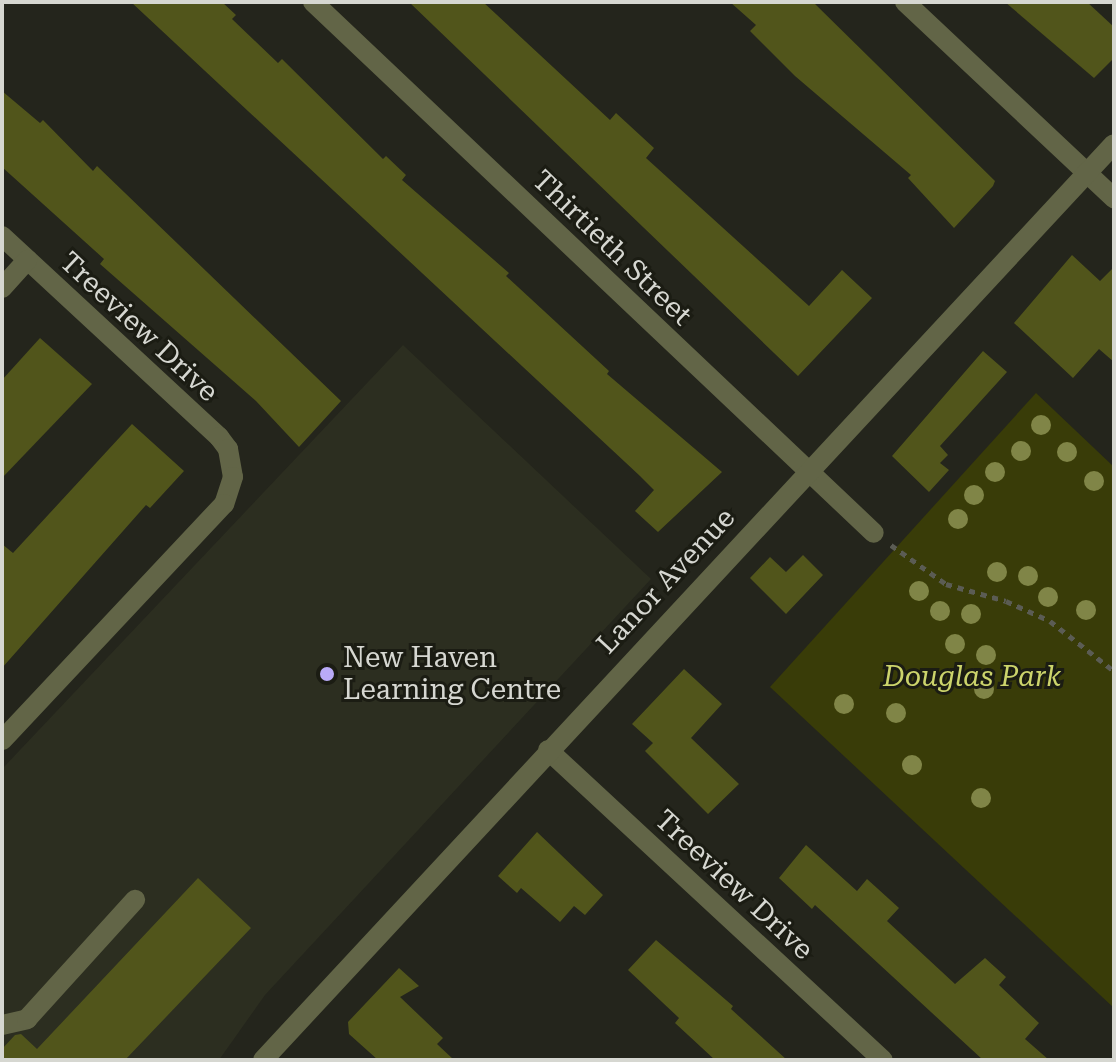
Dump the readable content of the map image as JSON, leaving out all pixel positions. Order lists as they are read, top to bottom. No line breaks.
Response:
{"streets":{"street":["Thirtieth Street","Treeview Drive","Lanor Avenue"]},"crossings":[["Thirtieth Street","Lanor Avenue"],["Treeview Drive","Lanor Avenue"]],"parks":["Douglas Park"],"places":["New Haven Learning Centre"]}
